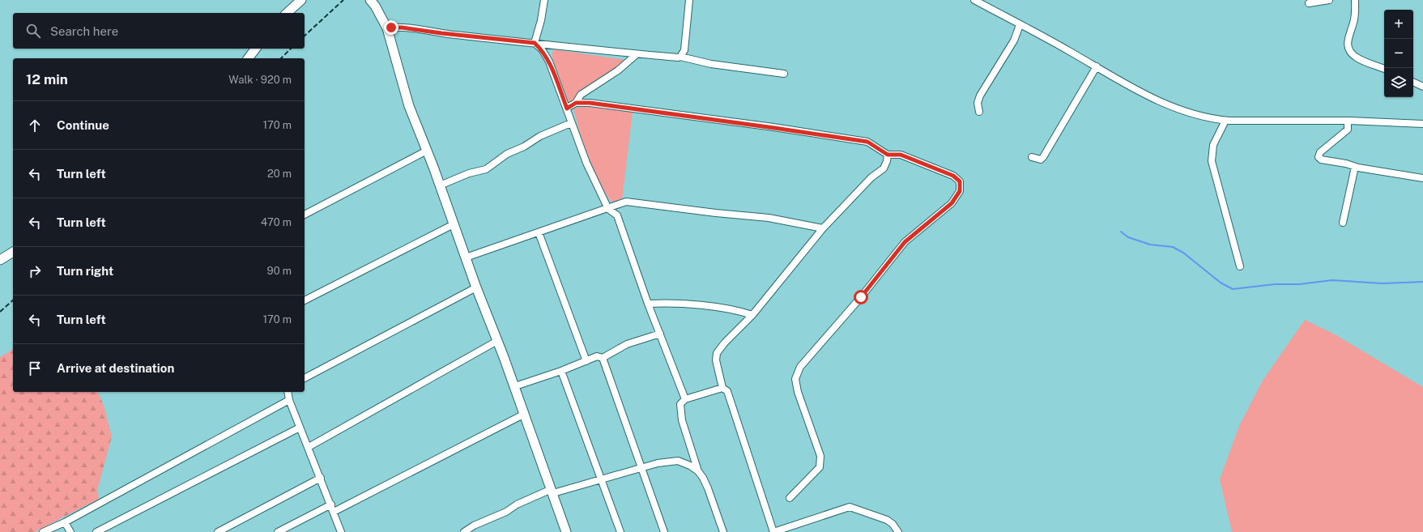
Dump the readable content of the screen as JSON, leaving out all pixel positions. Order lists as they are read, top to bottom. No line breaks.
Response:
{"page":{"map_buttons":["+","−"],"search":"Search here","heading":["12 min","Walk · 920 m"],"list":[["Continue","170 m"],["Turn left","20 m"],["Turn left","470 m"],["Turn right","90 m"],["Turn left","170 m"],"Arrive at destination"]}}
